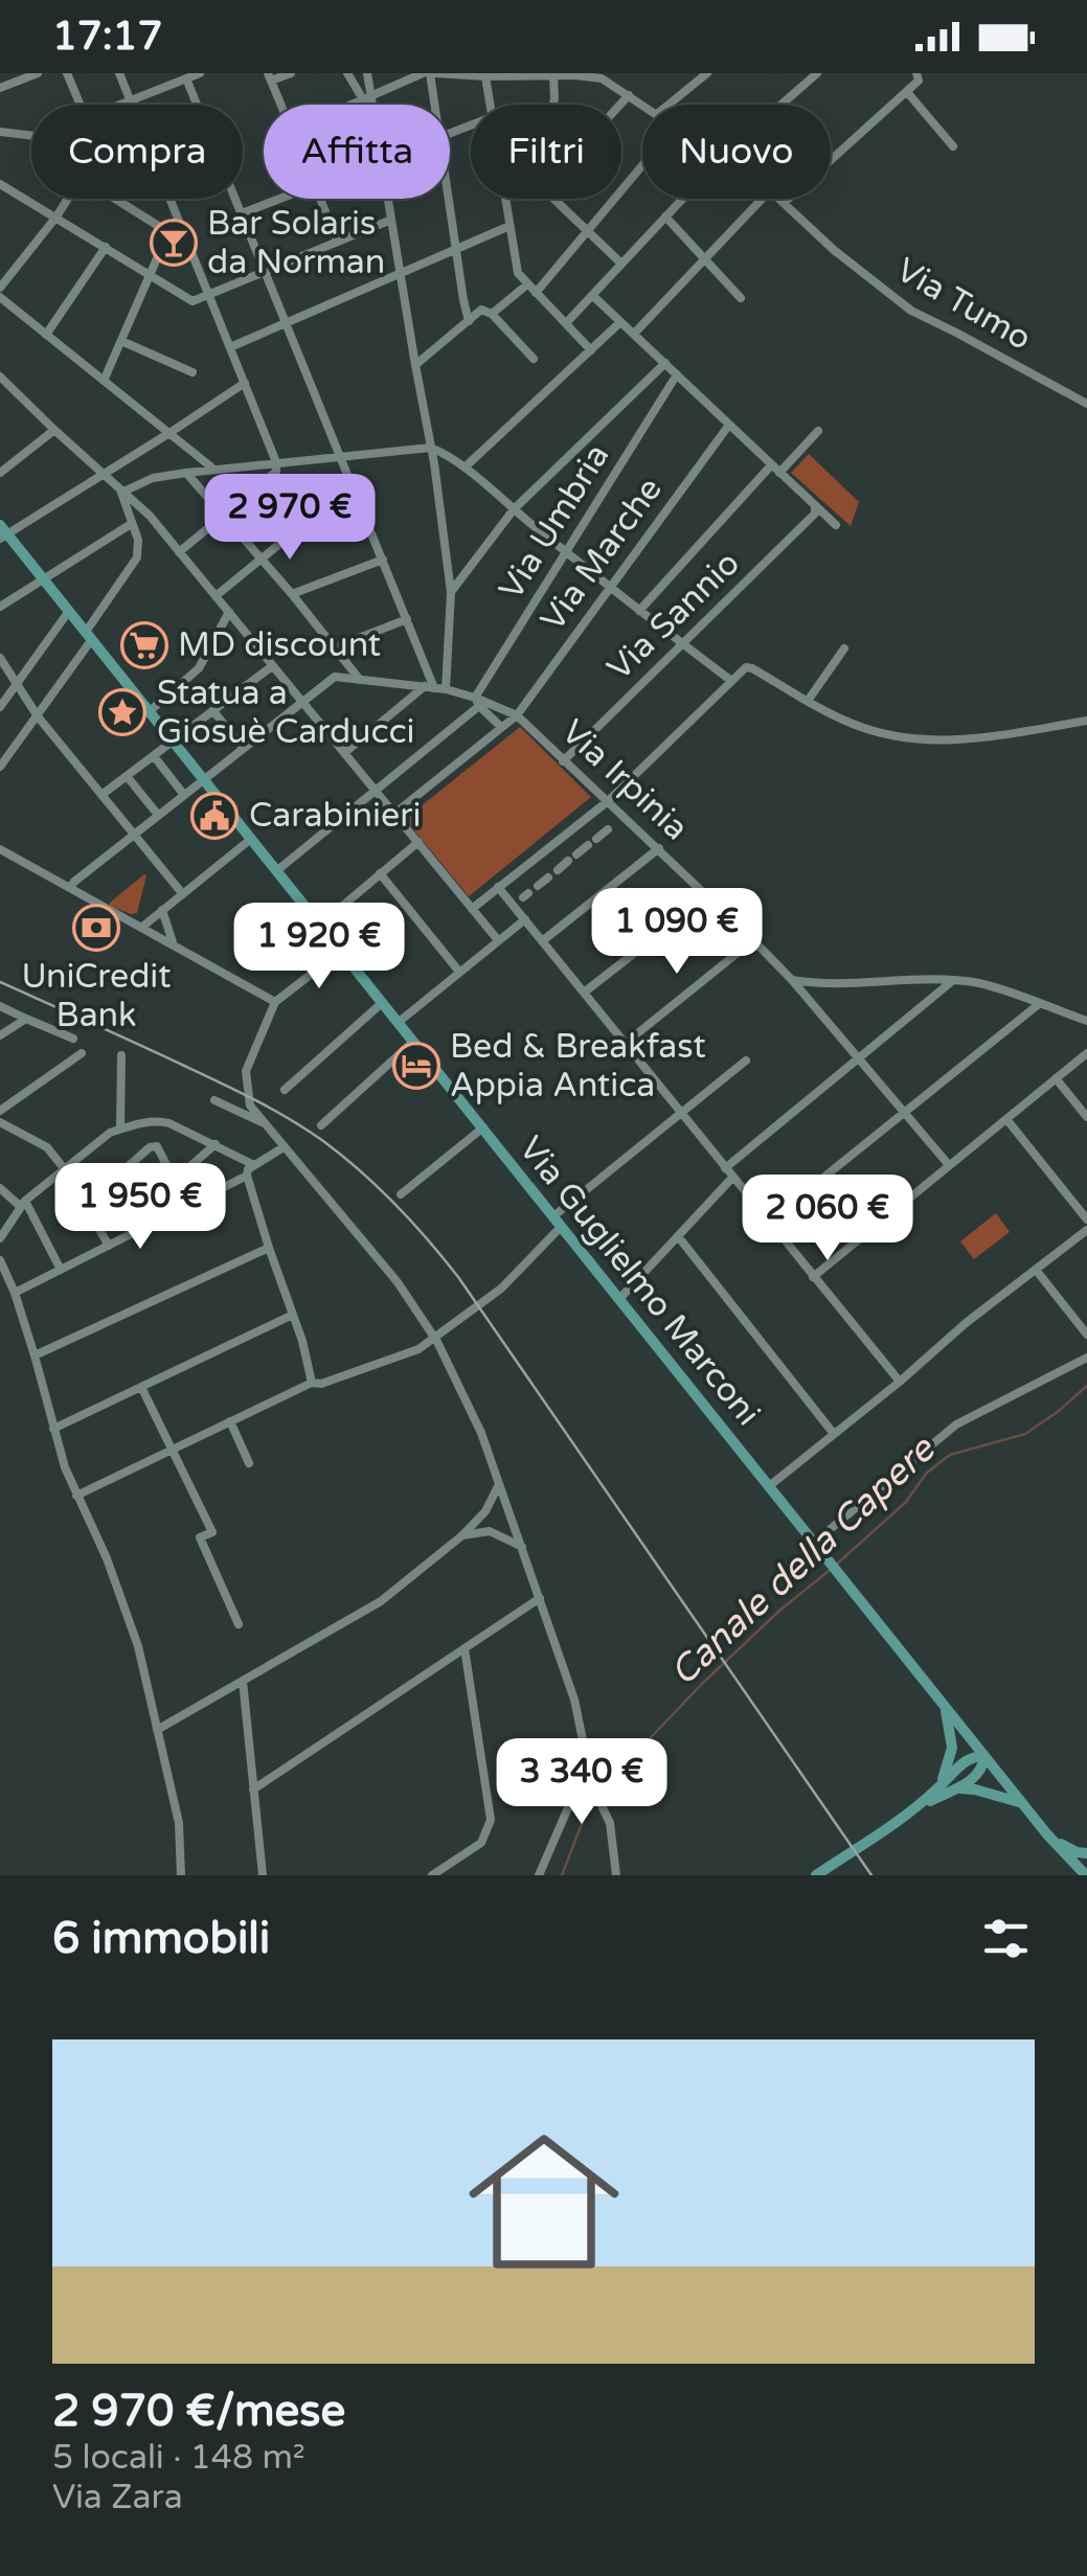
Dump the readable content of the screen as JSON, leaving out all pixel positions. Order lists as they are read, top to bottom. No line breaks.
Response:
{"streets":{"main road":["Via Guglielmo Marconi"],"street":["Via Tumo","Via Umbria","Via Marche","Via Sannio","Via Irpinia"]},"crossings":[["Via Umbria","Via Guglielmo Marconi"],["Via Marche","Via Irpinia"],["Via Sannio","Via Irpinia"]],"water":["Canale della Capere"],"places":{"bar":["Bar Solaris da Norman"],"supermarket":["MD discount"],"place":["Statua a Giosuè Carducci"],"public building":["Carabinieri"],"bank":["UniCredit Bank"],"hotel":["Bed & Breakfast Appia Antica"]},"page":{"status":"17:17","chip":["Compra","Affitta","Filtri","Nuovo"],"price":["2 970 €","1 090 €","1 920 €","1 950 €","2 060 €","3 340 €"],"heading":"6 immobili","list":[{"name":"2 970 €/mese","note":"5 locali · 148 m² · Via Zara"}]}}
